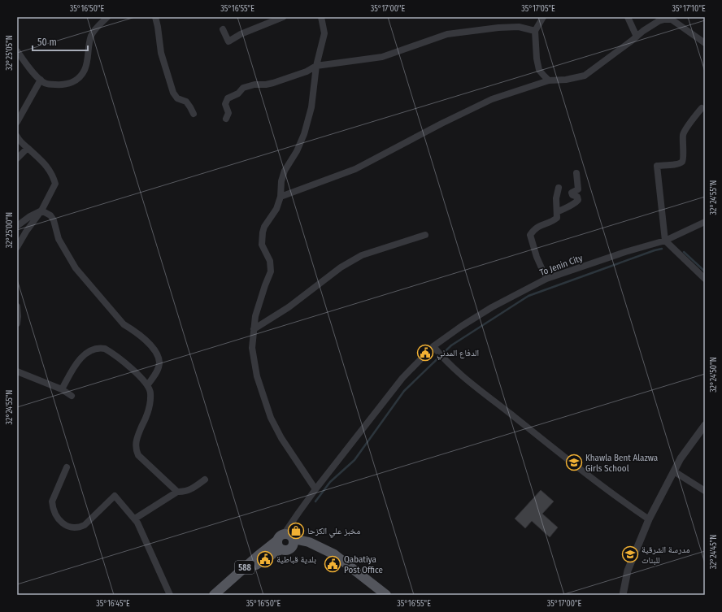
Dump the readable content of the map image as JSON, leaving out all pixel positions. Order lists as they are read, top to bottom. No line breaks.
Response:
{"streets":{"main road":["588"],"street":["To Jenin City"]},"crossings":[["To Jenin City","588"]],"places":{"public building":["الدفاع المدني","بلدية قباطية","Qabatiya Post Office"],"school or university":["Khawla Bent Alazwa Girls School","مدرسة الشرقية للبنات"],"shop":["مخبز علي الكزحا"]},"scale_bar":"50 m","coordinates":["35°16'50\"E","35°16'55\"E","35°17'00\"E","35°17'05\"E","35°17'10\"E","32°25'05\"N","32°24'55\"N","32°25'00\"N","32°24'50\"N","32°24'45\"N","35°16'45\"E"]}
